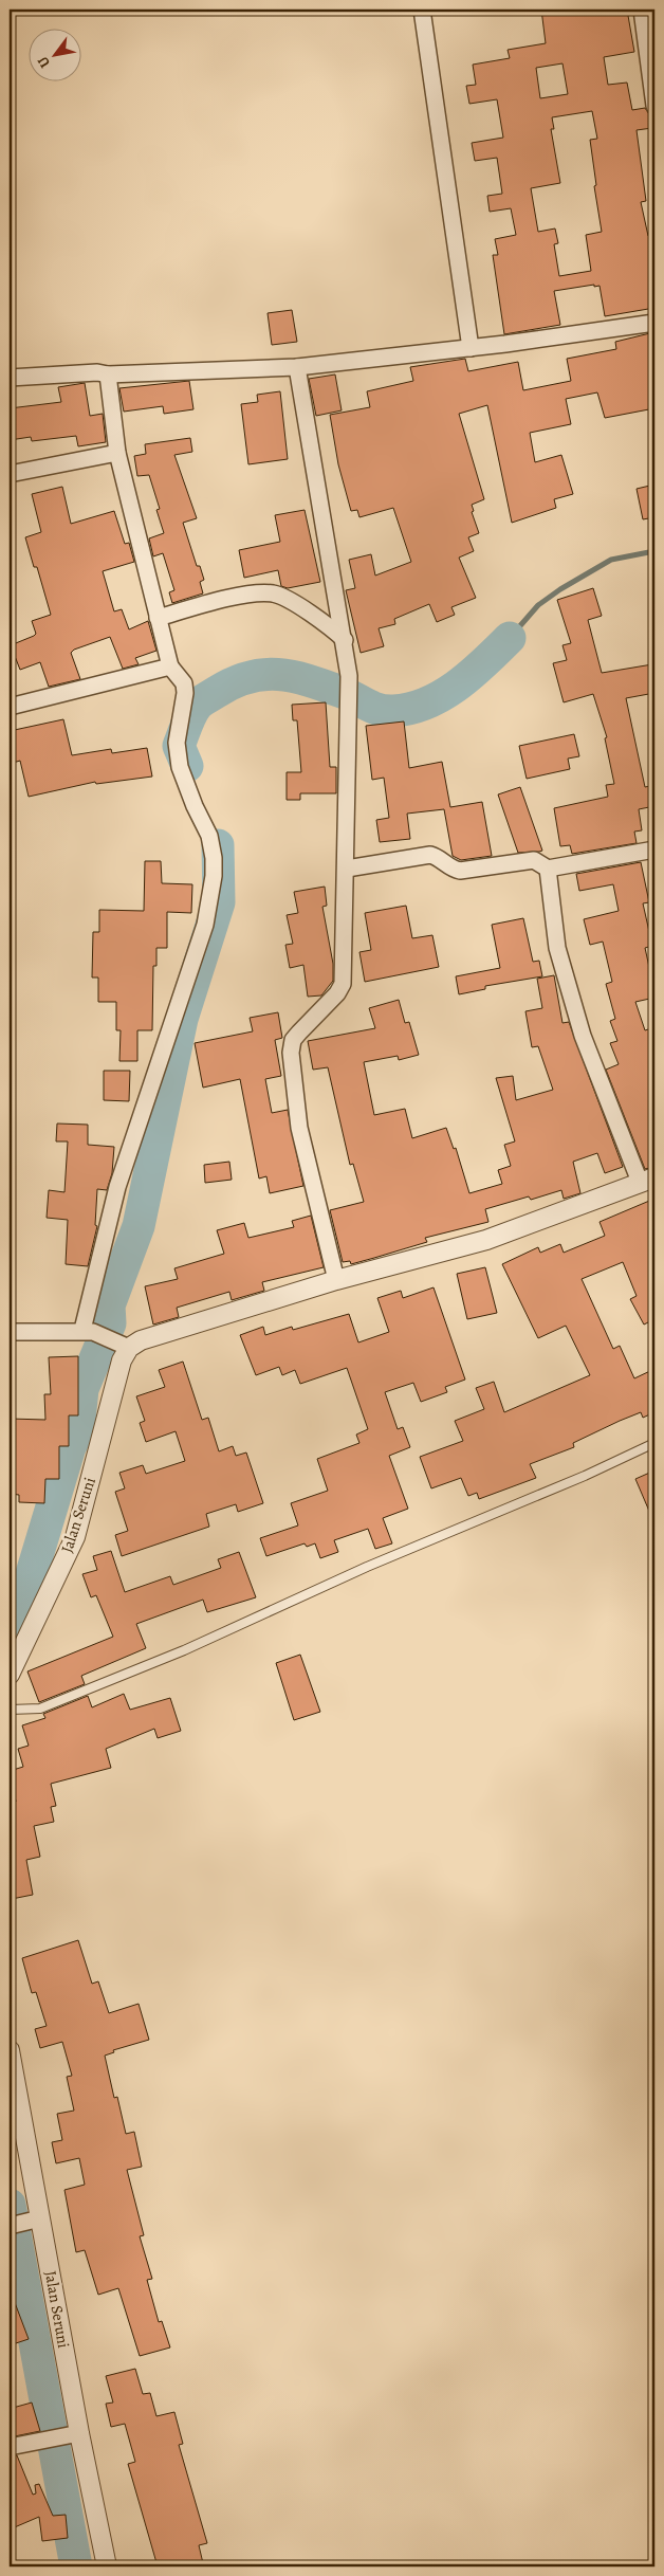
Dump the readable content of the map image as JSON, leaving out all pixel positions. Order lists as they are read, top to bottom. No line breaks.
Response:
{"streets":{"street":["Jalan Seruni"]},"north":"bottom left"}
